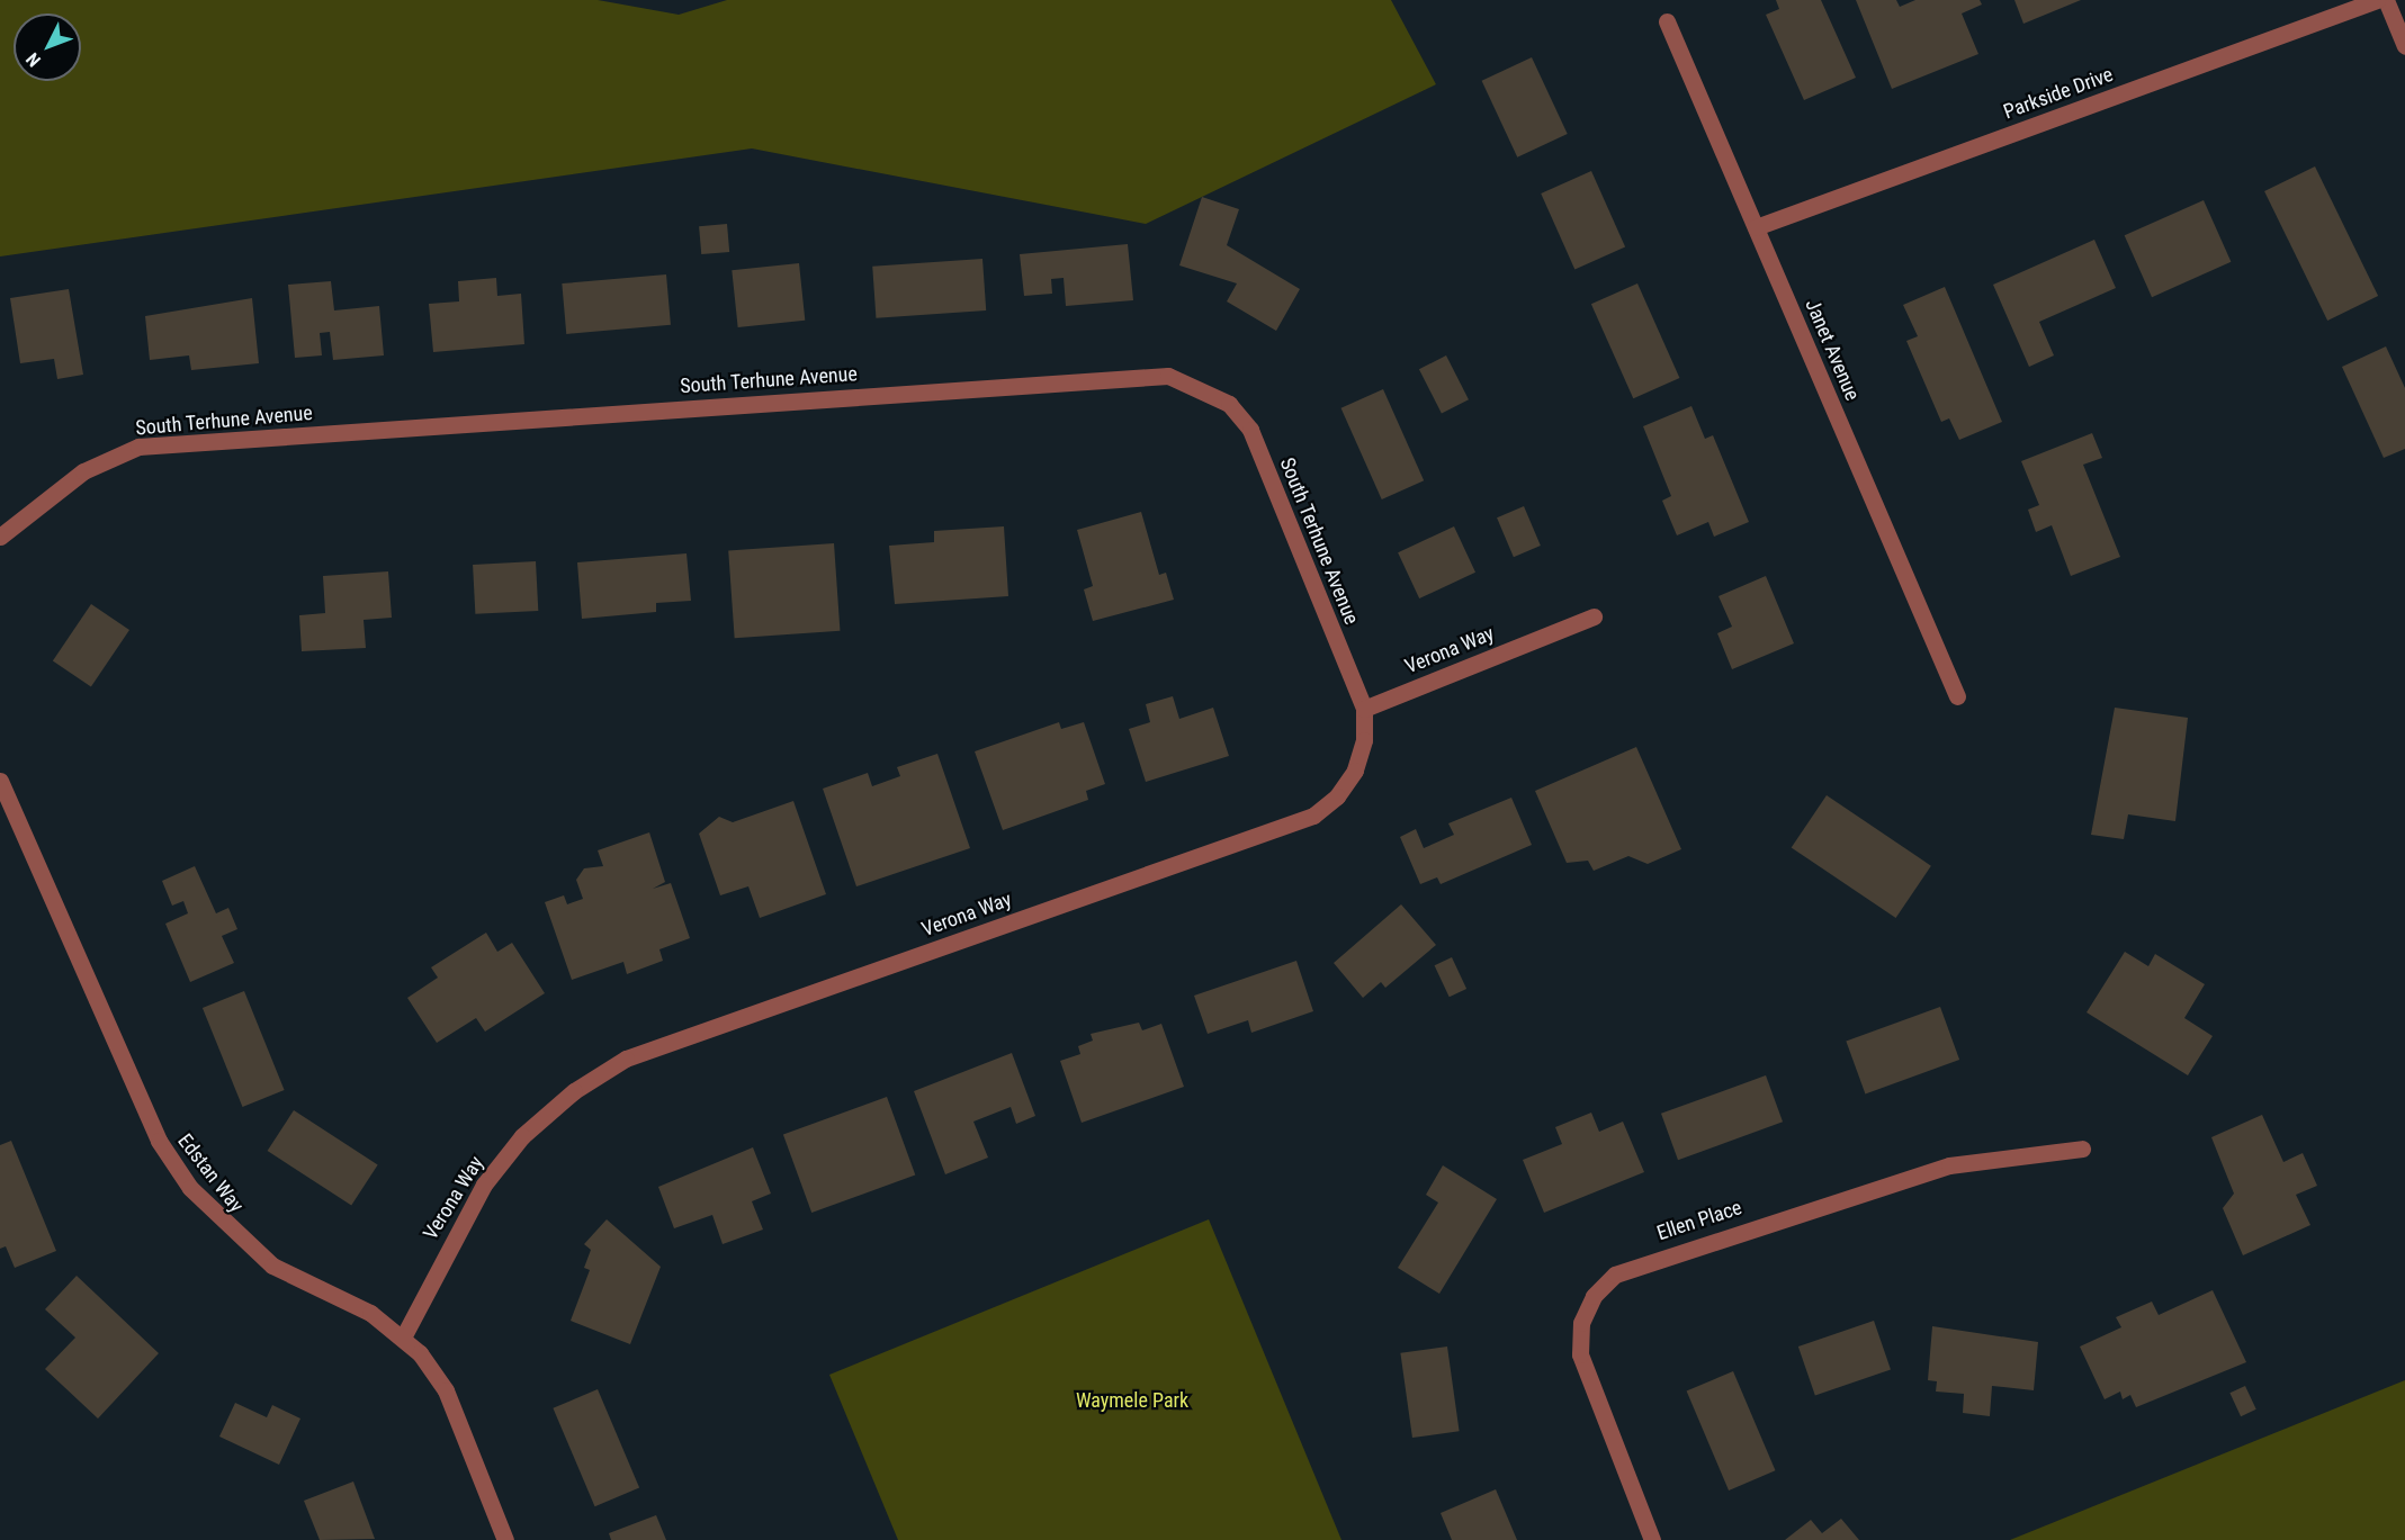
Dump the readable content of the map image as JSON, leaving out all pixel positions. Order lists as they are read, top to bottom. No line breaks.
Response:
{"streets":{"street":["Parkside Drive","Janet Avenue","South Terhune Avenue","Verona Way","Edstan Way","Ellen Place"]},"crossings":[["Parkside Drive","Janet Avenue"],["South Terhune Avenue","Verona Way"],["Verona Way","Edstan Way"]],"parks":["Waymele Park"],"north":"bottom left"}
